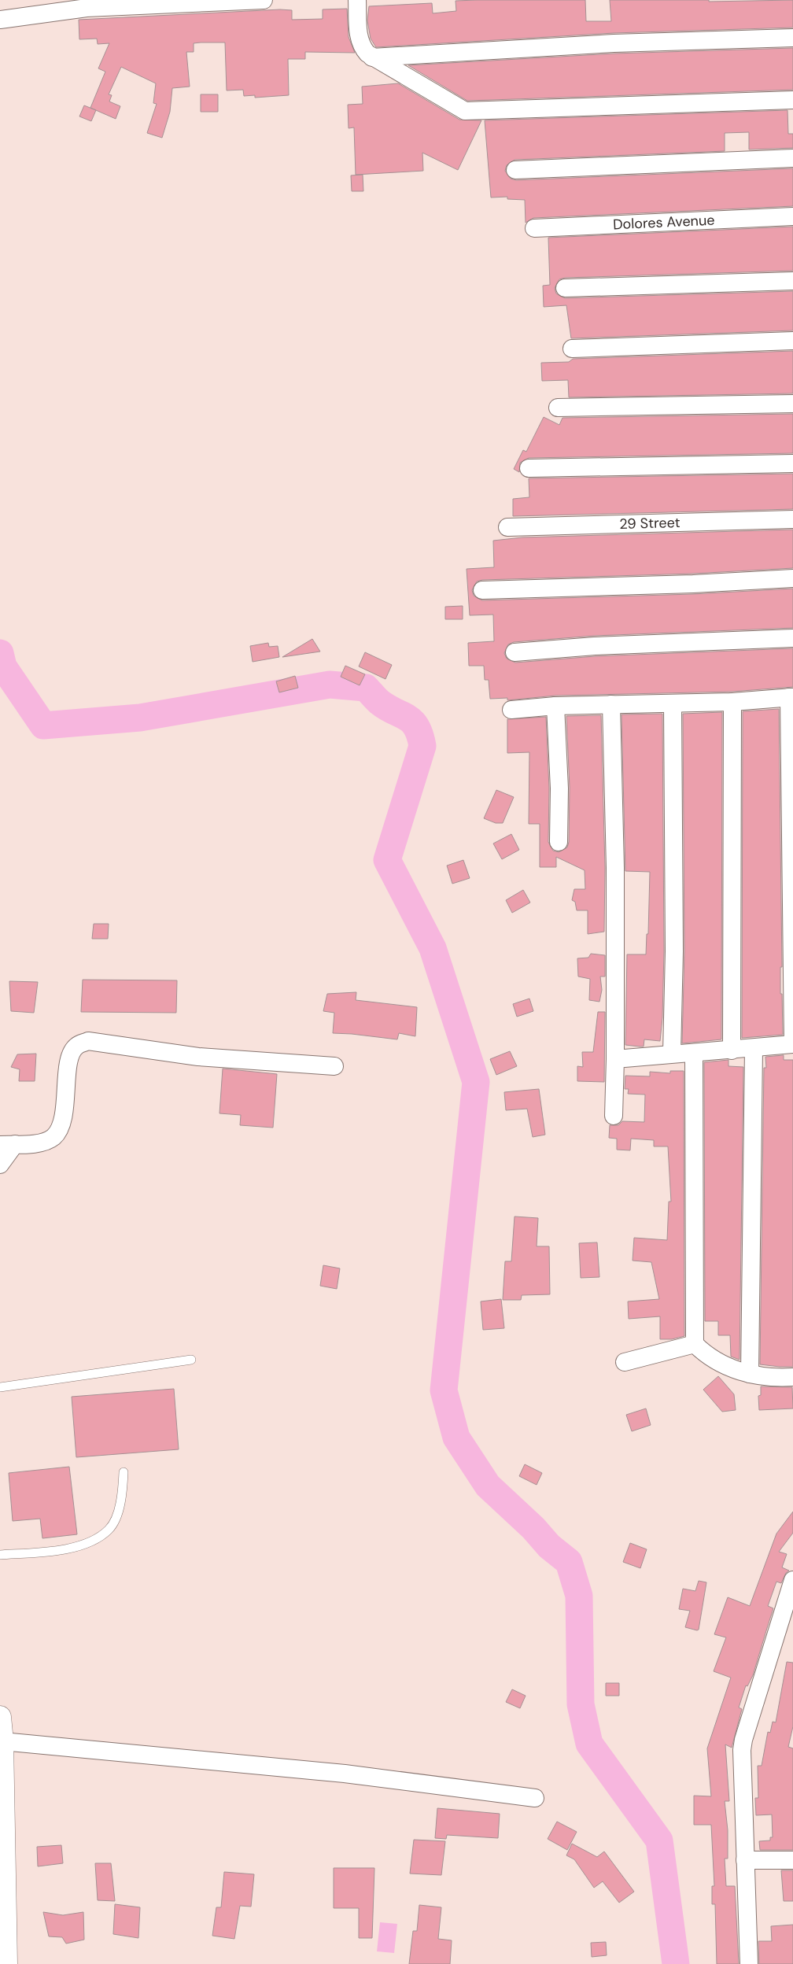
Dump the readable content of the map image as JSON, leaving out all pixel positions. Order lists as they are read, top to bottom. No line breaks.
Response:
{"streets":{"street":["Dolores Avenue","29 Street"]}}
